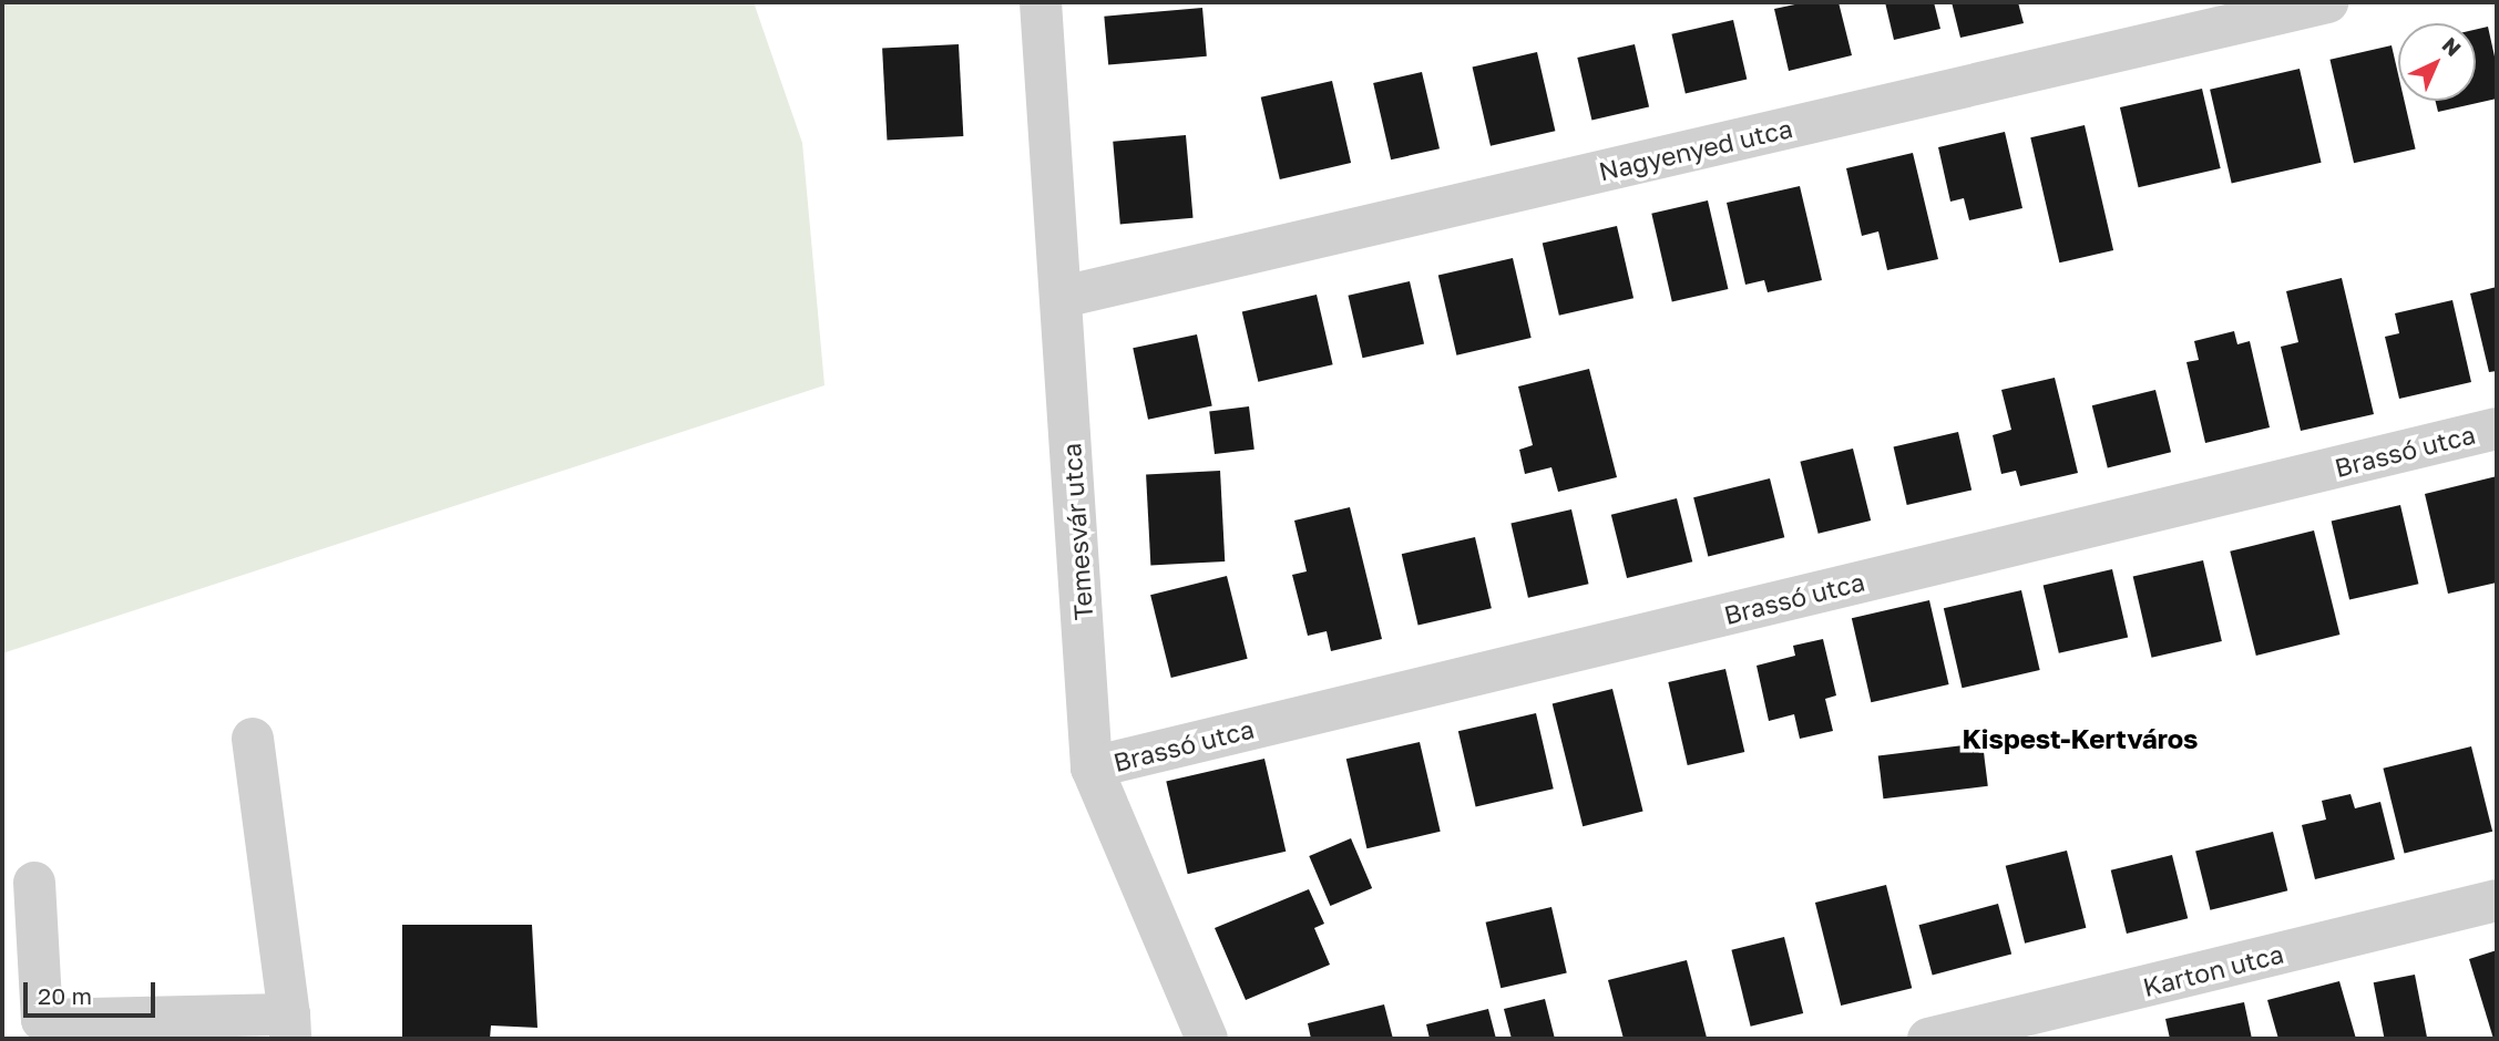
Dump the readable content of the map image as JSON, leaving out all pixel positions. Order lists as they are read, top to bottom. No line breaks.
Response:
{"streets":{"street":["Nagyenyed utca","Brassó utca","Temesvár utca","Karton utca"]},"crossings":[["Nagyenyed utca","Temesvár utca"],["Brassó utca","Temesvár utca"]],"districts":["Kispest-Kertváros"],"scale_bar":"20 m","north":"top right"}
